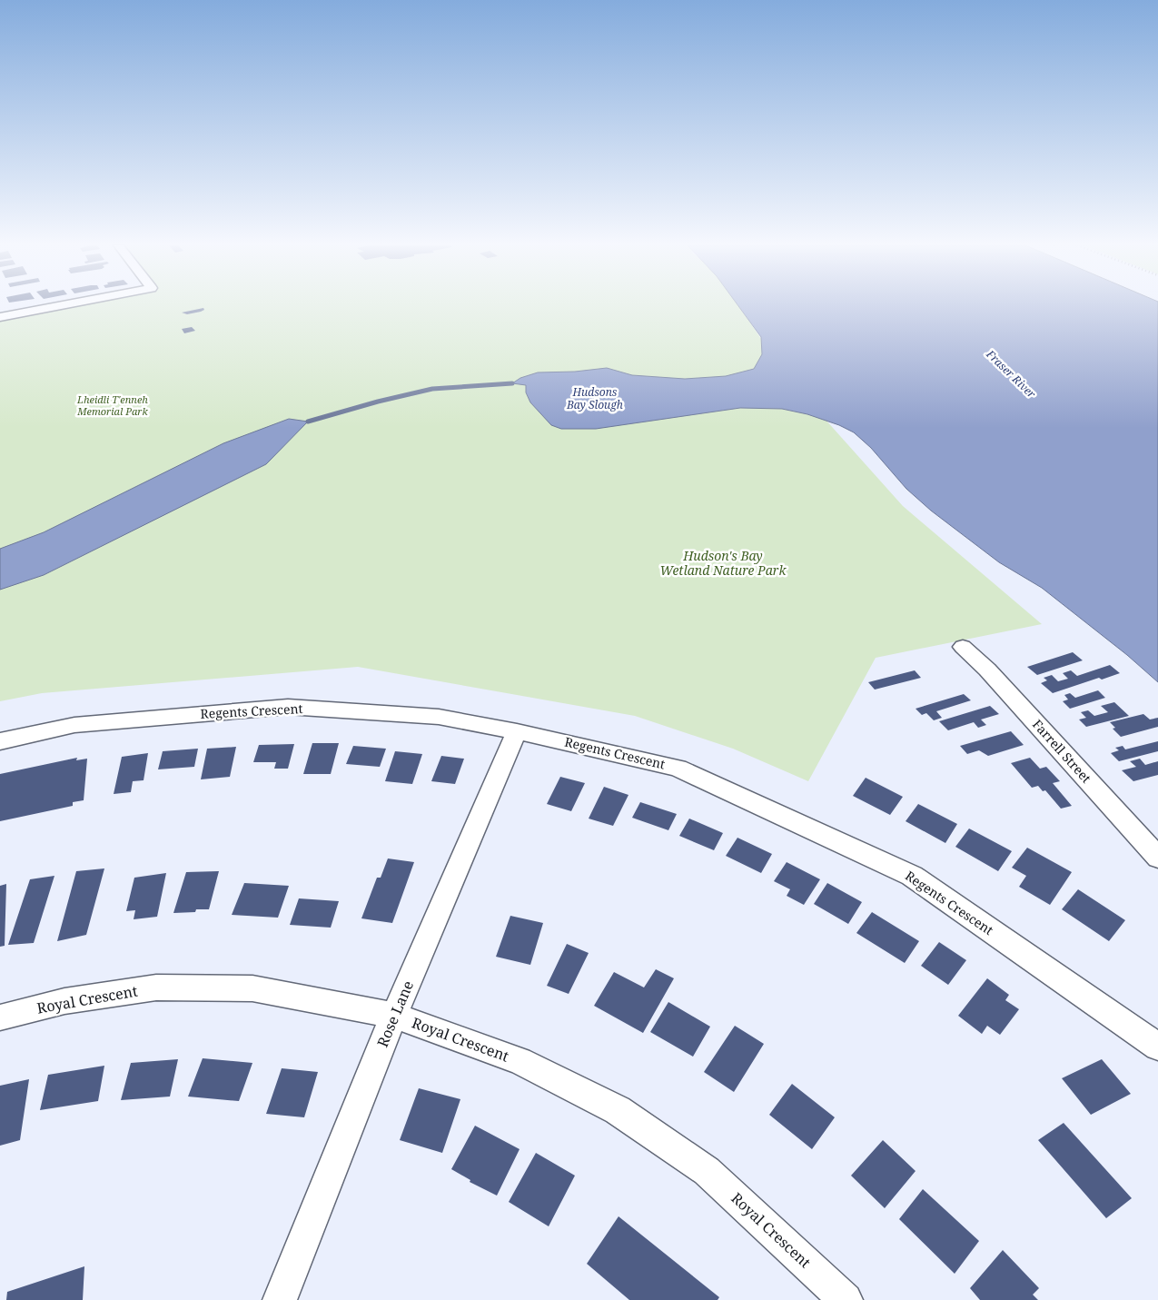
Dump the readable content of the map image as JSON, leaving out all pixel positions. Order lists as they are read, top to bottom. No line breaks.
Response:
{"streets":{"street":["Regents Crescent","Farrell Street","Royal Crescent","Rose Lane"]},"crossings":[["Regents Crescent","Rose Lane"],["Royal Crescent","Rose Lane"]],"water":["Fraser River","Hudsons Bay Slough"],"parks":["Lheidli T'enneh Memorial Park","Hudson's Bay Wetland Nature Park"]}
